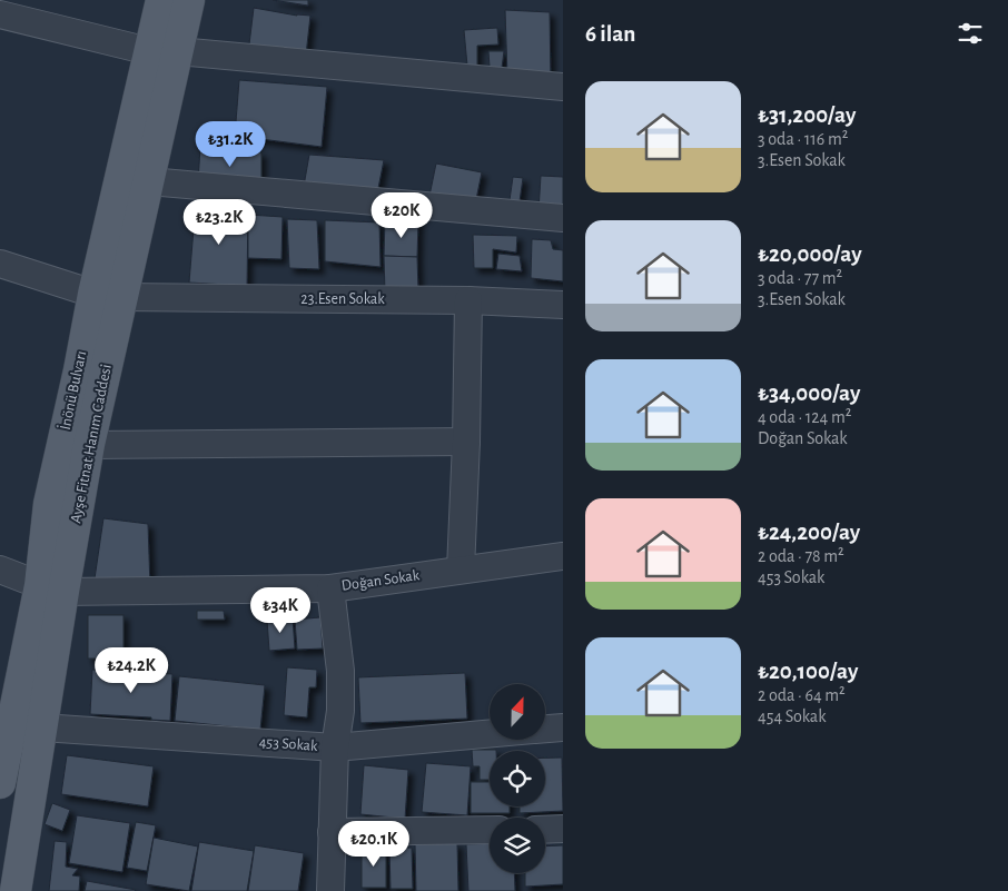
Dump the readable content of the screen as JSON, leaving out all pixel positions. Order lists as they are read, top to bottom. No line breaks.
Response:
{"streets":{"main road":["İnönü Bulvarı","Ayşe Fitnat Hanım Caddesi"],"street":["23.Esen Sokak","Doğan Sokak","453 Sokak"]},"crossings":[["23.Esen Sokak","İnönü Bulvarı"],["23.Esen Sokak","Ayşe Fitnat Hanım Caddesi"],["İnönü Bulvarı","Ayşe Fitnat Hanım Caddesi"],["İnönü Bulvarı","Doğan Sokak"],["Ayşe Fitnat Hanım Caddesi","Doğan Sokak"],["Ayşe Fitnat Hanım Caddesi","453 Sokak"]],"north":"top","page":{"heading":"6 ilan","list":[{"name":"₺31,200/ay","note":"3 oda · 116 m² · 3.Esen Sokak"},{"name":"₺20,000/ay","note":"3 oda · 77 m² · 3.Esen Sokak"},{"name":"₺34,000/ay","note":"4 oda · 124 m² · Doğan Sokak"},{"name":"₺24,200/ay","note":"2 oda · 78 m² · 453 Sokak"},{"name":"₺20,100/ay","note":"2 oda · 64 m² · 454 Sokak"}],"price":["₺31.2K","₺20K","₺23.2K","₺34K","₺24.2K","₺20.1K"]}}
